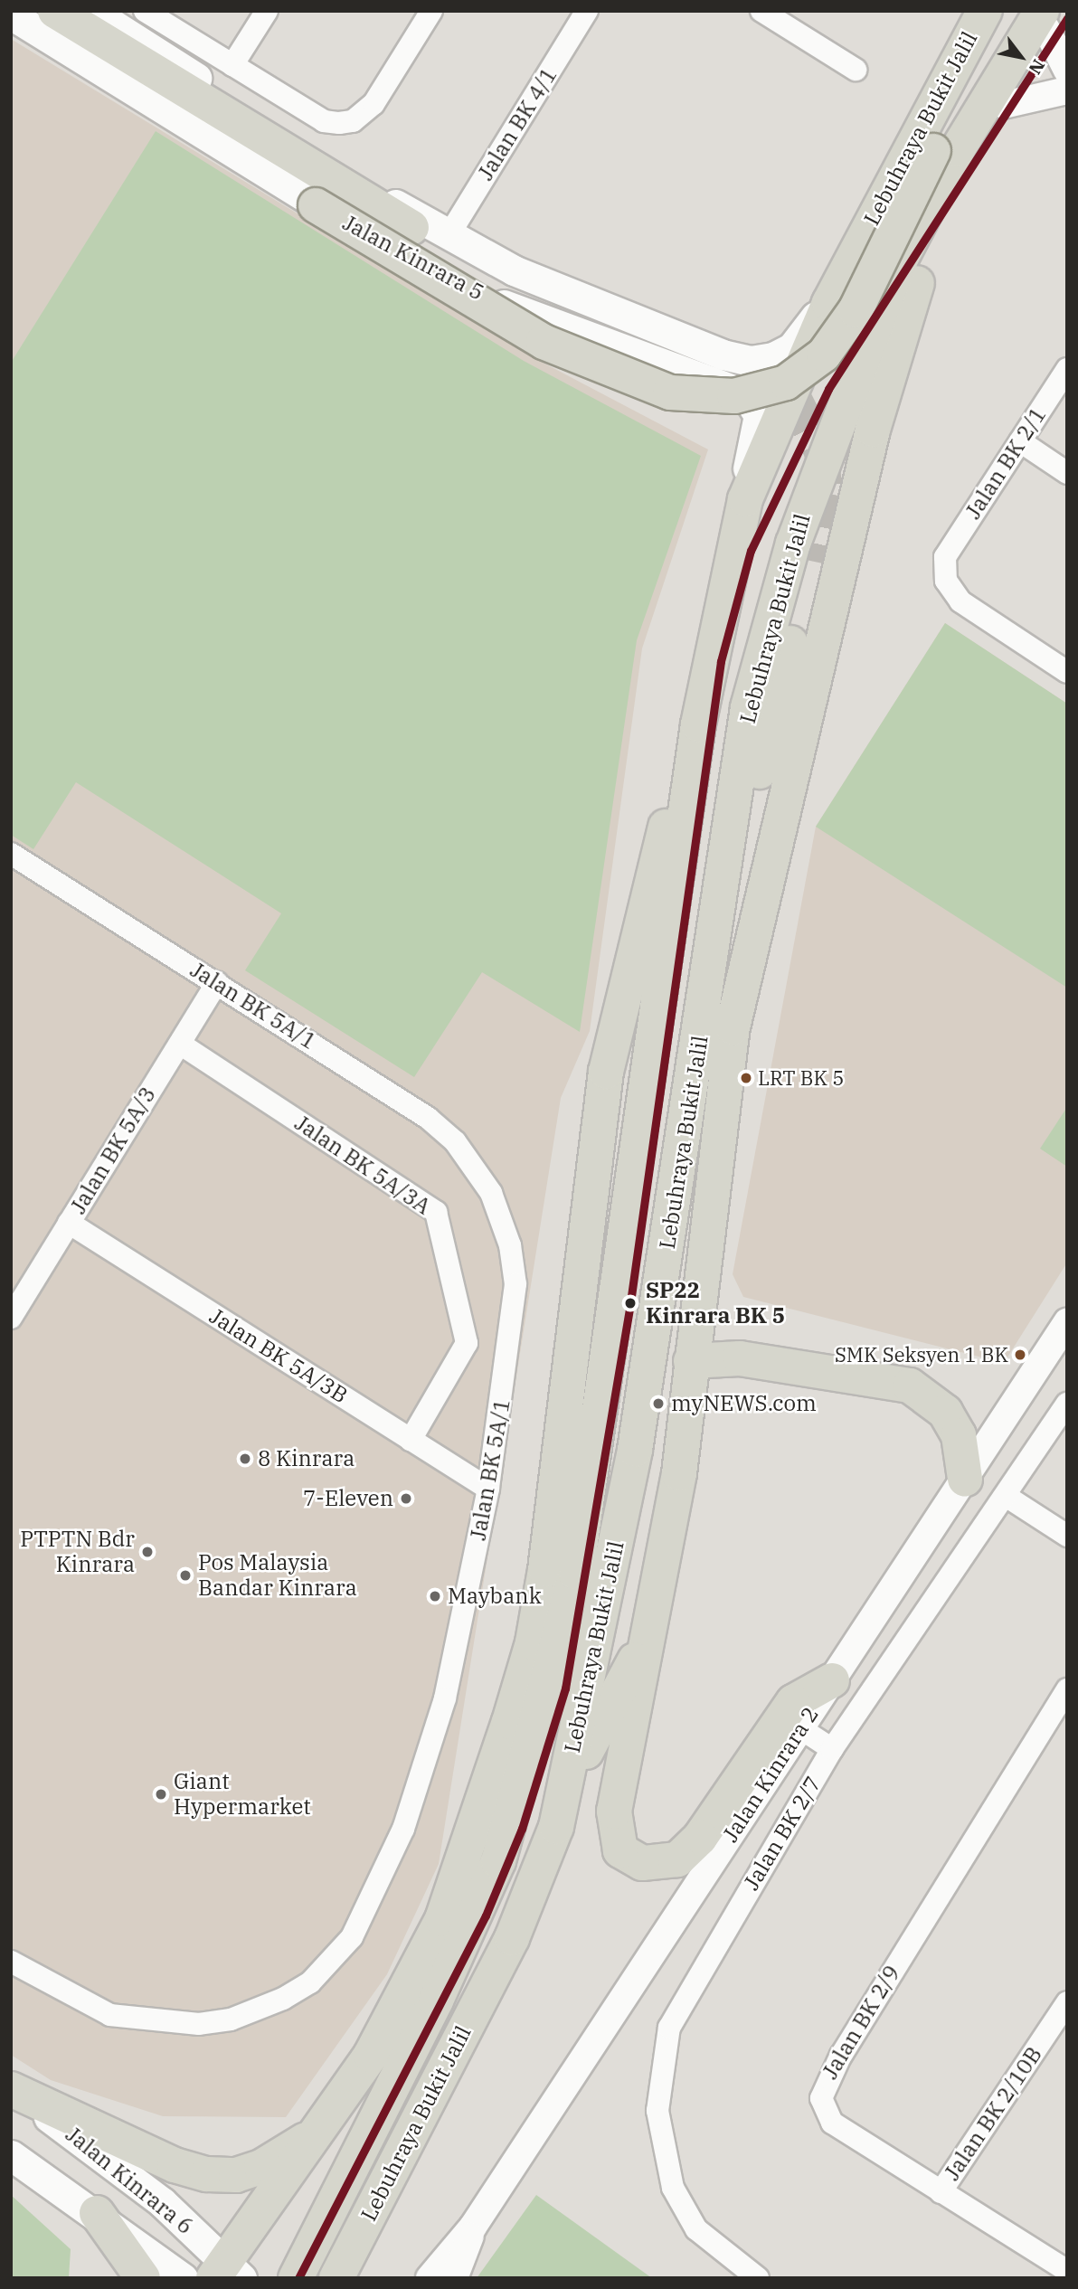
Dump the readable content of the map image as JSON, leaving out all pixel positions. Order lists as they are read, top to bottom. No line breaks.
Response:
{"streets":{"highway":["Lebuhraya Bukit Jalil"],"main road":["Jalan Kinrara 5","Jalan Kinrara 6"],"street":["Jalan BK 4/1","Jalan BK 2/1","Jalan BK 5A/1","Jalan BK 5A/3","Jalan BK 5A/3A","Jalan BK 5A/3B","Jalan Kinrara 2","Jalan BK 2/7","Jalan BK 2/9","Jalan BK 2/10B"]},"crossings":[["Jalan BK 4/1","Jalan Kinrara 5"],["Lebuhraya Bukit Jalil","Jalan Kinrara 5"],["Jalan BK 5A/1","Jalan BK 5A/3"],["Jalan BK 5A/1","Jalan BK 5A/3B"],["Jalan BK 5A/3","Jalan BK 5A/3A"],["Jalan BK 5A/3","Jalan BK 5A/3B"],["Jalan BK 5A/3A","Jalan BK 5A/3B"],["Jalan BK 2/9","Jalan BK 2/10B"]],"places":["LRT BK 5","SP22 Kinrara BK 5","SMK Seksyen 1 BK","myNEWS.com","8 Kinrara","7-Eleven","PTPTN Bdr Kinrara","Pos Malaysia Bandar Kinrara","Maybank","Giant Hypermarket"],"north":"bottom right"}
